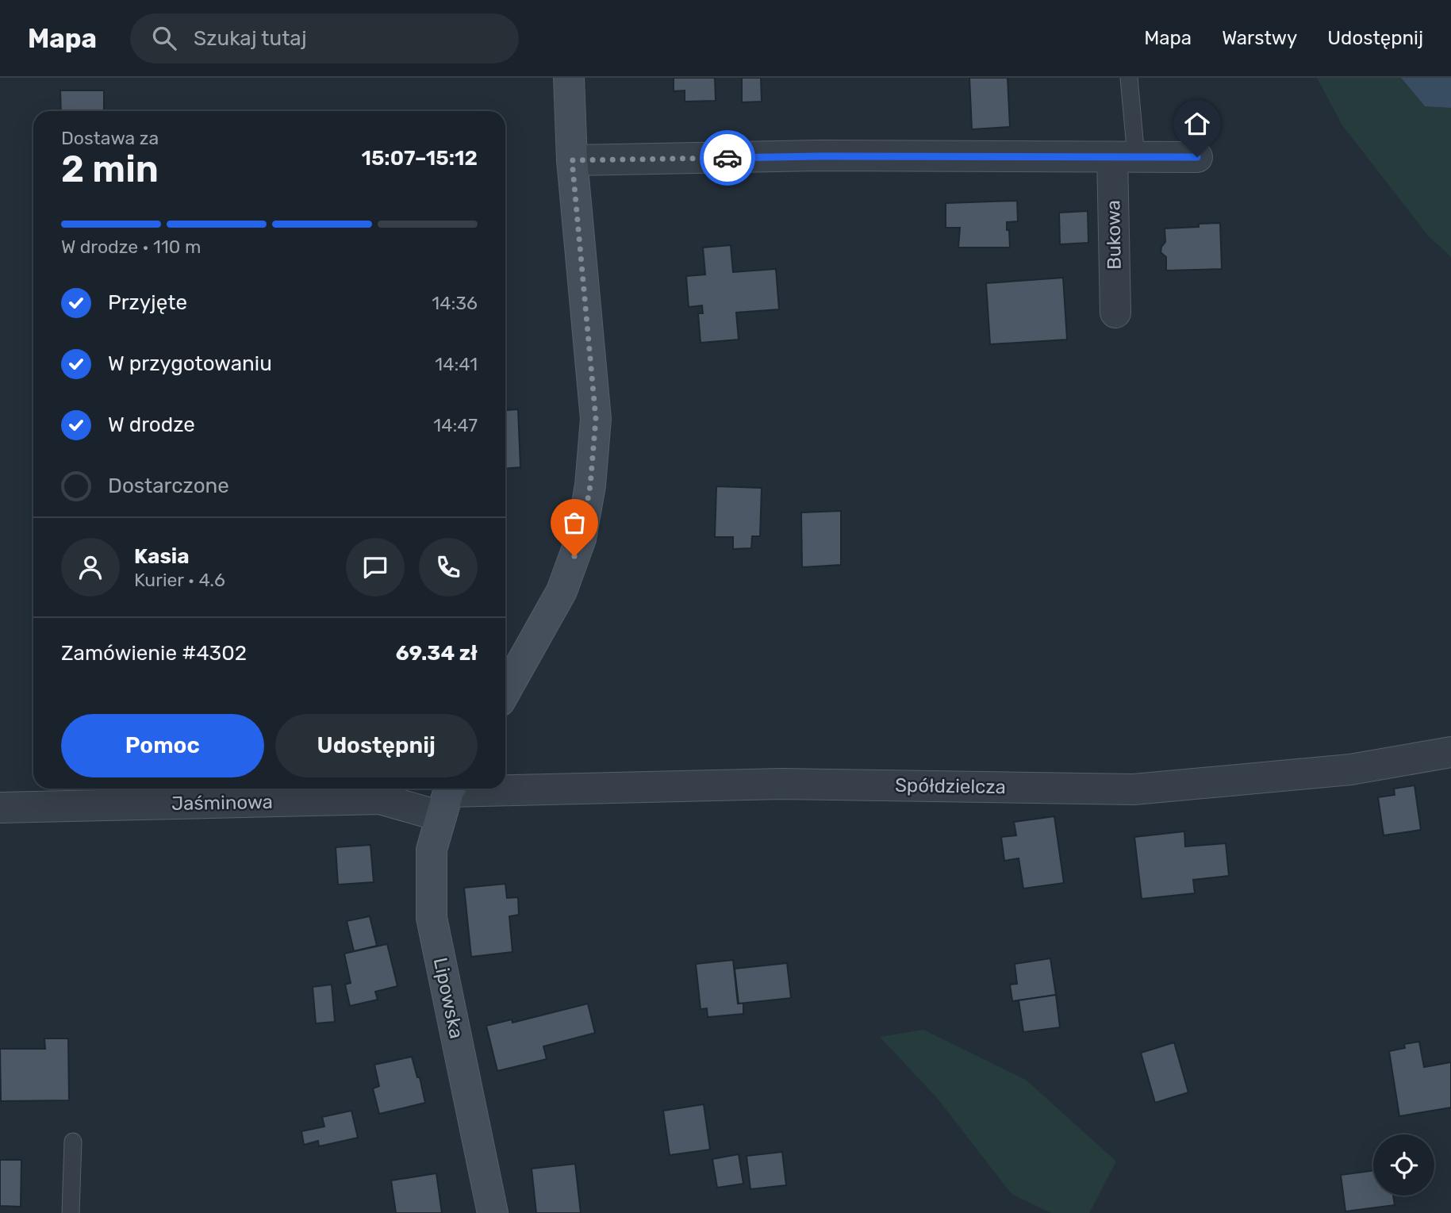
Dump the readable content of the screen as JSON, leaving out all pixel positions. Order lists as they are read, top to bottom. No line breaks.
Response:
{"streets":{"street":["Bukowa","Spółdzielcza","Jaśminowa","Lipowska"]},"crossings":[["Spółdzielcza","Jaśminowa"],["Spółdzielcza","Lipowska"],["Jaśminowa","Lipowska"]],"page":{"header":"Mapa","search":"Szukaj tutaj","nav":["Mapa","Warstwy","Udostępnij"],"heading":["2 min","Dostawa za","15:07–15:12"],"panel":["Kasia","Kurier · 4.6","Zamówienie #4302","69.34 zł"],"bar":"W drodze · 110 m","list":[["Przyjęte","14:36"],["W przygotowaniu","14:41"],["W drodze","14:47"],"Dostarczone"],"buttons":["Pomoc","Udostępnij"]}}
